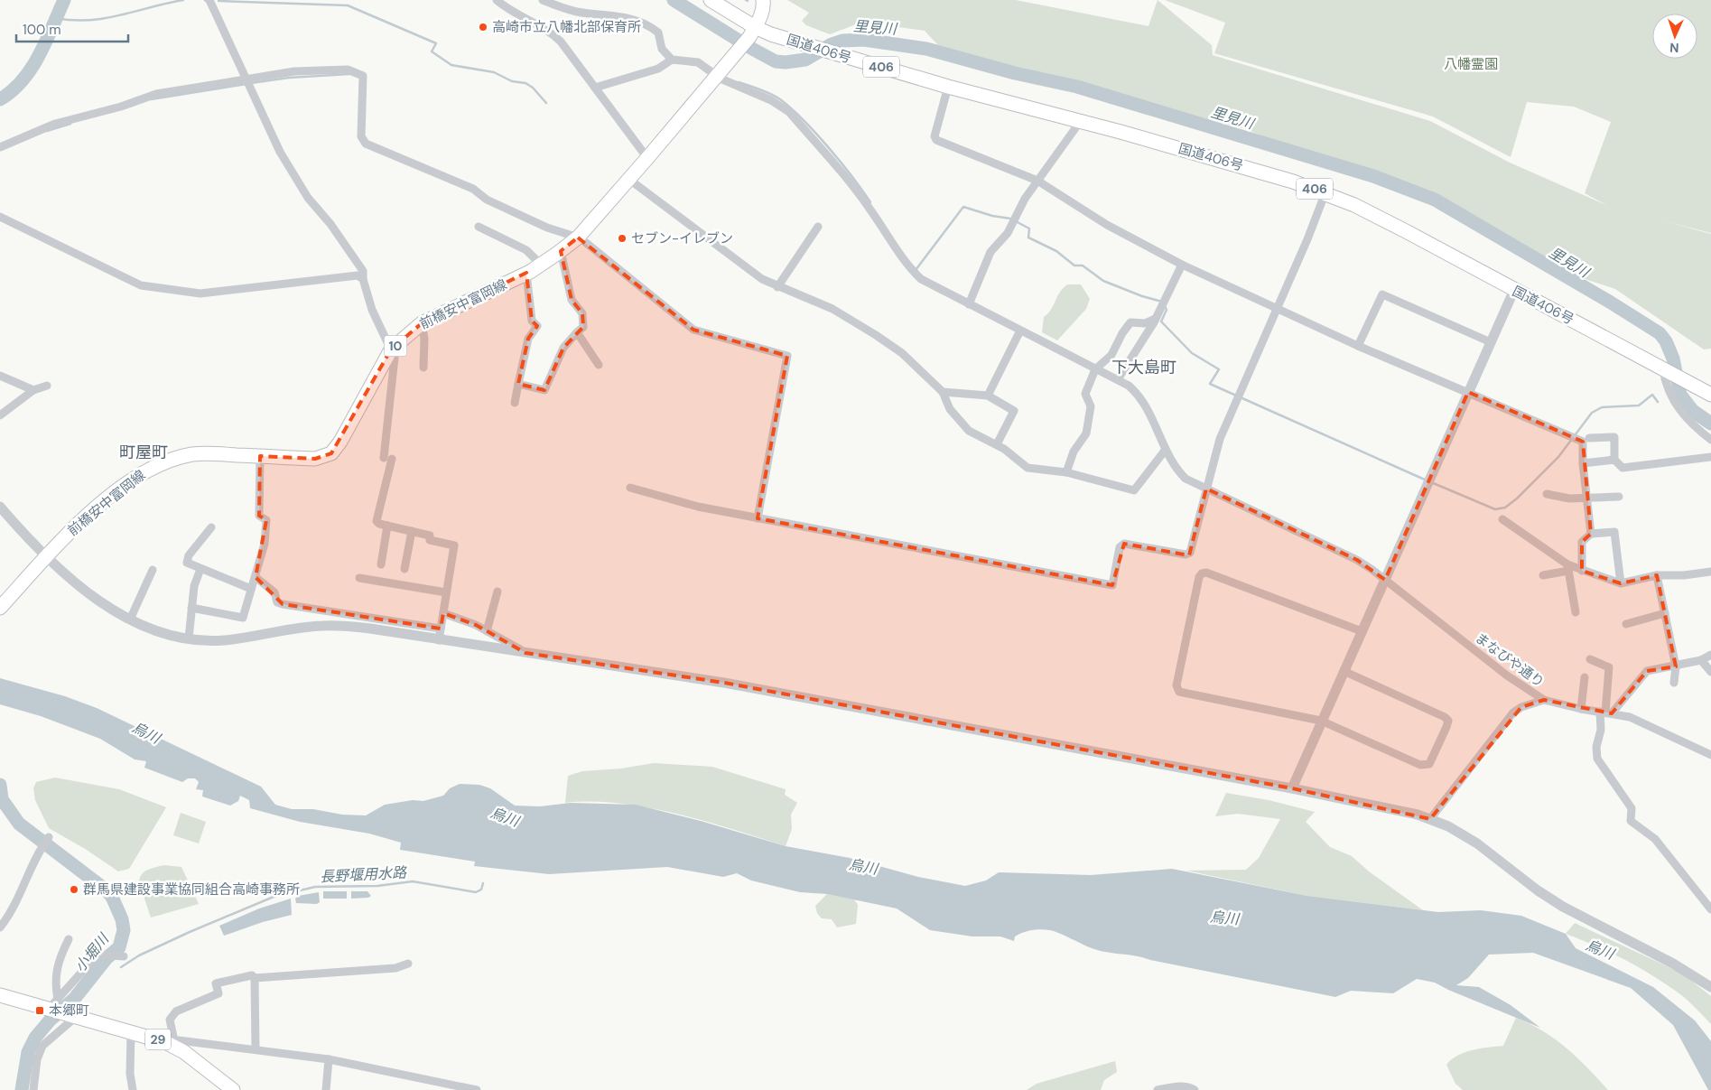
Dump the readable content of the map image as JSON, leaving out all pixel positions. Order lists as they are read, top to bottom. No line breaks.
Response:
{"streets":{"main road":["国道406号","406","前橋安中富岡線","10","29"],"street":["まなびや通り"]},"crossings":[["国道406号","前橋安中富岡線"],["国道406号","10"],["前橋安中富岡線","10"],["前橋安中富岡線","まなびや通り"]],"districts":["下大島町","町屋町"],"water":["里見川","烏川","長野堰用水路","小堀川"],"parks":["八幡霊園"],"places":{"other":["高崎市立八幡北部保育所","セブン-イレブン","群馬県建設事業協同組合高崎事務所"],"transit":["本郷町"]},"scale_bar":"100 m","north":"bottom"}
